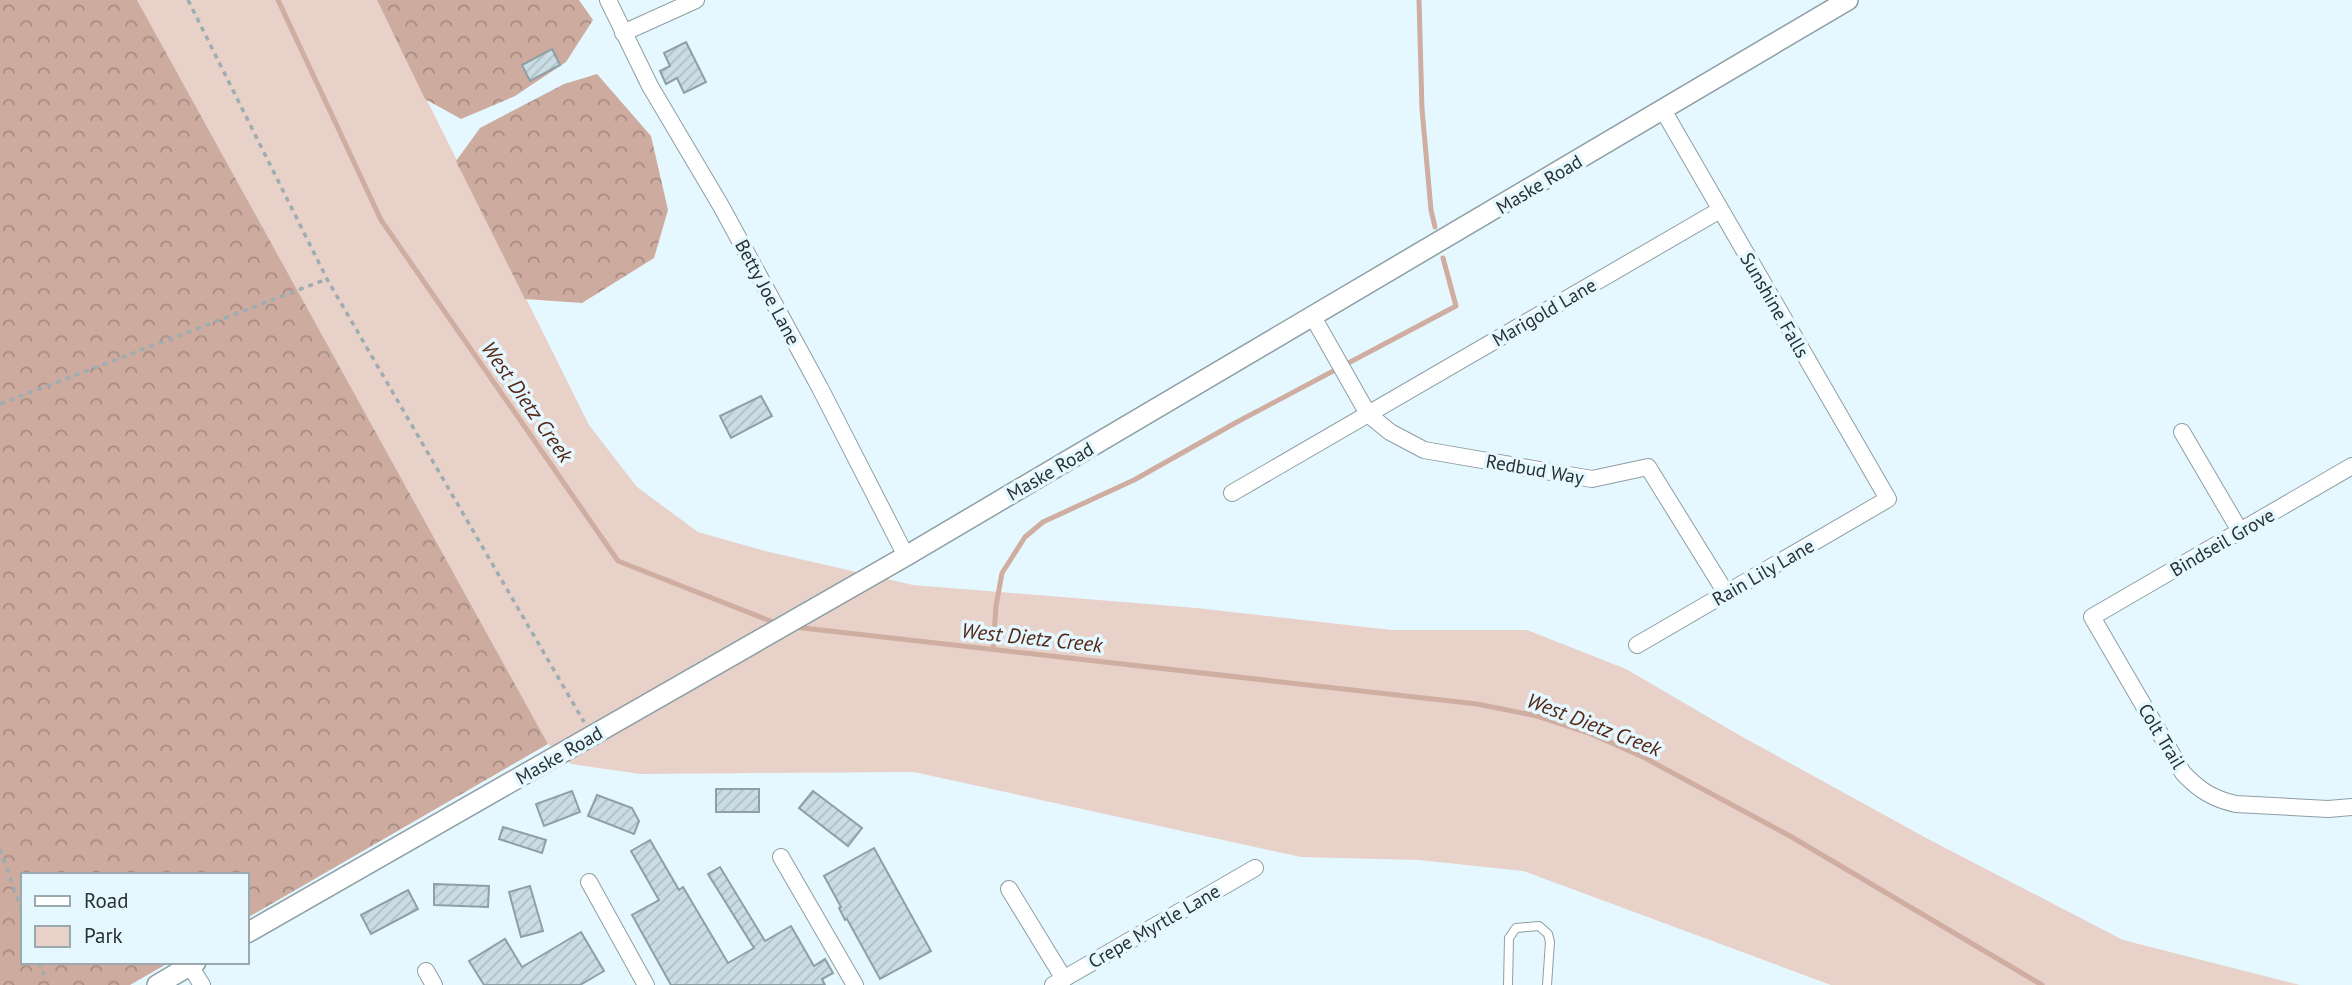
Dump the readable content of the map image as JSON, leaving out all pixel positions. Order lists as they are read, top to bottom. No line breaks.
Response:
{"streets":{"street":["Maske Road","Betty Joe Lane","Sunshine Falls","Marigold Lane","Redbud Way","Bindseil Grove","Rain Lily Lane","Colt Trail","Crepe Myrtle Lane"]},"crossings":[["Maske Road","Betty Joe Lane"],["Maske Road","Sunshine Falls"],["Sunshine Falls","Marigold Lane"],["Sunshine Falls","Rain Lily Lane"],["Marigold Lane","Redbud Way"],["Redbud Way","Rain Lily Lane"],["Bindseil Grove","Colt Trail"]],"water":["West Dietz Creek"],"legend":["Road","Park"]}
